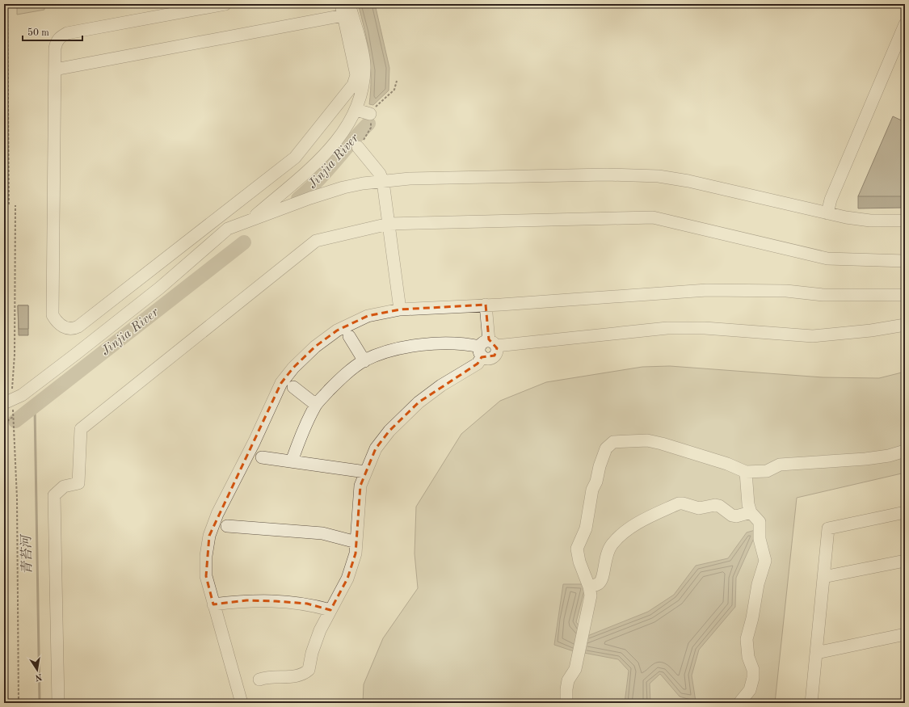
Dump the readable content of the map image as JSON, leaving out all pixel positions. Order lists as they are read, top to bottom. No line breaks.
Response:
{"water":["Jinjia River","青苔河"],"scale_bar":"50 m","north":"bottom"}
